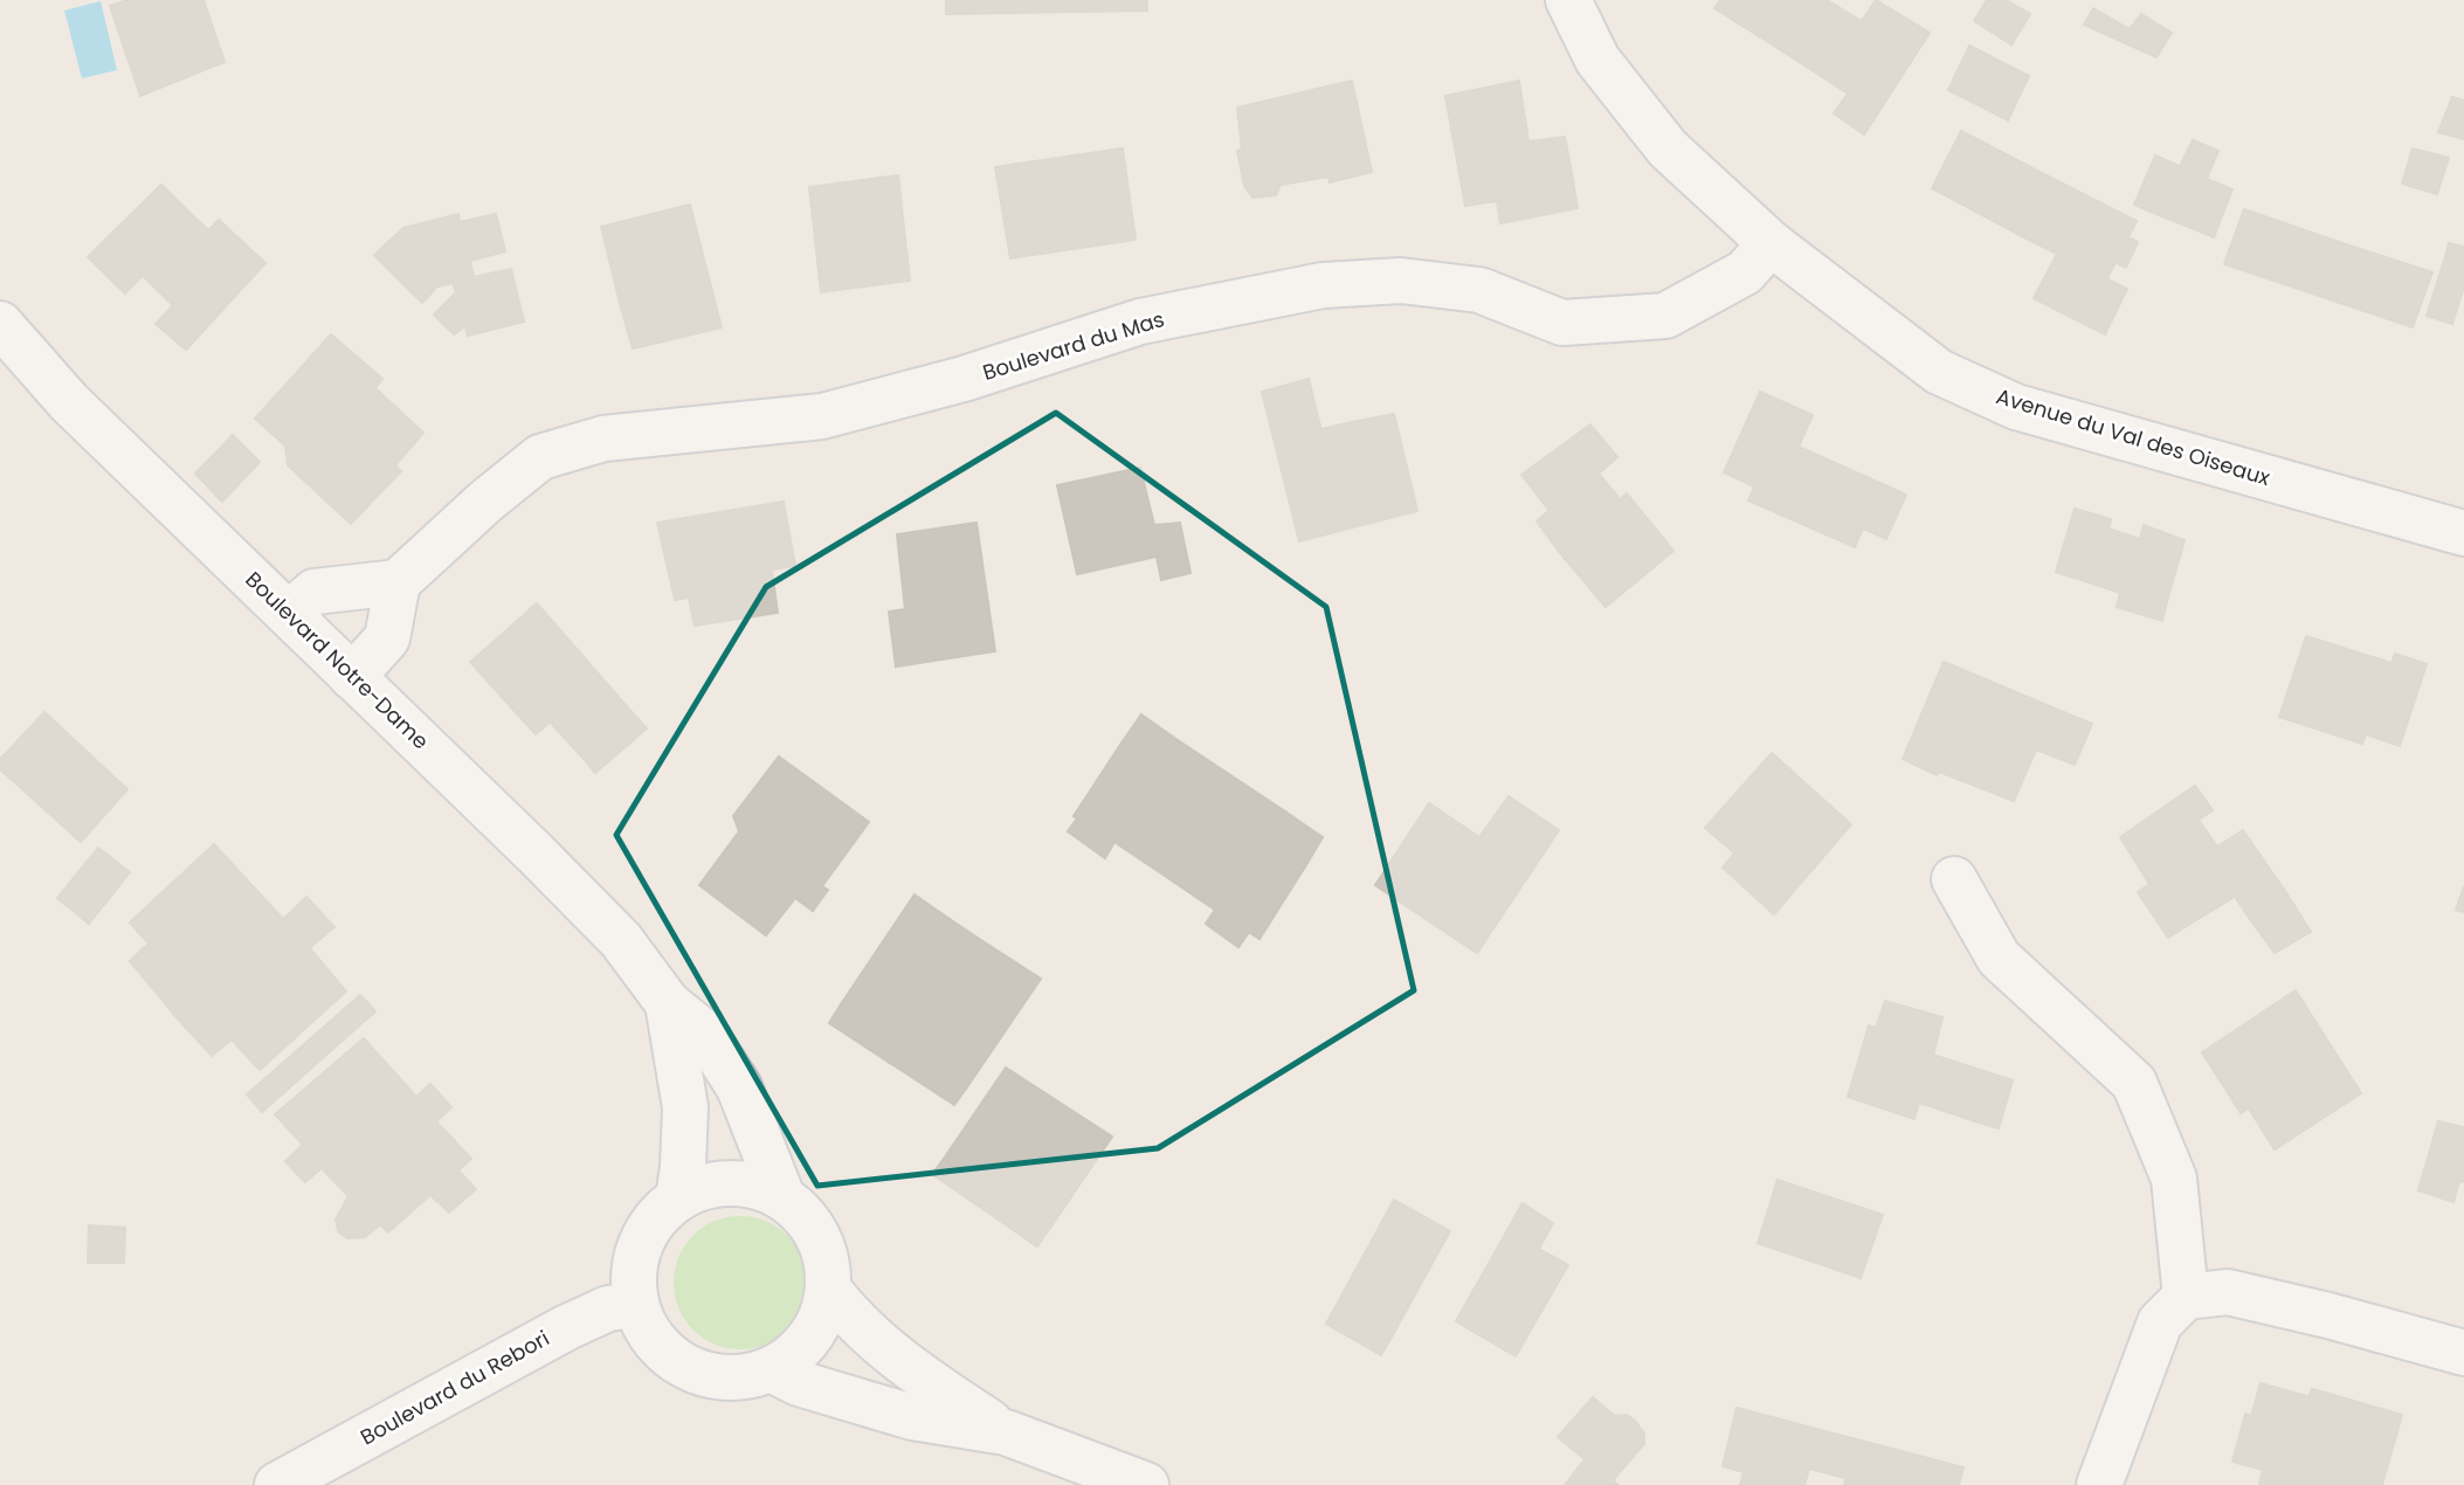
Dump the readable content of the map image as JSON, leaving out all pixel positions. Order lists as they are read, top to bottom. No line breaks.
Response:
{"streets":{"street":["Boulevard du Mas","Avenue du Val des Oiseaux","Boulevard Notre-Dame","Boulevard du Rebori"]},"crossings":[["Boulevard du Mas","Avenue du Val des Oiseaux"],["Boulevard Notre-Dame","Boulevard du Rebori"]]}
